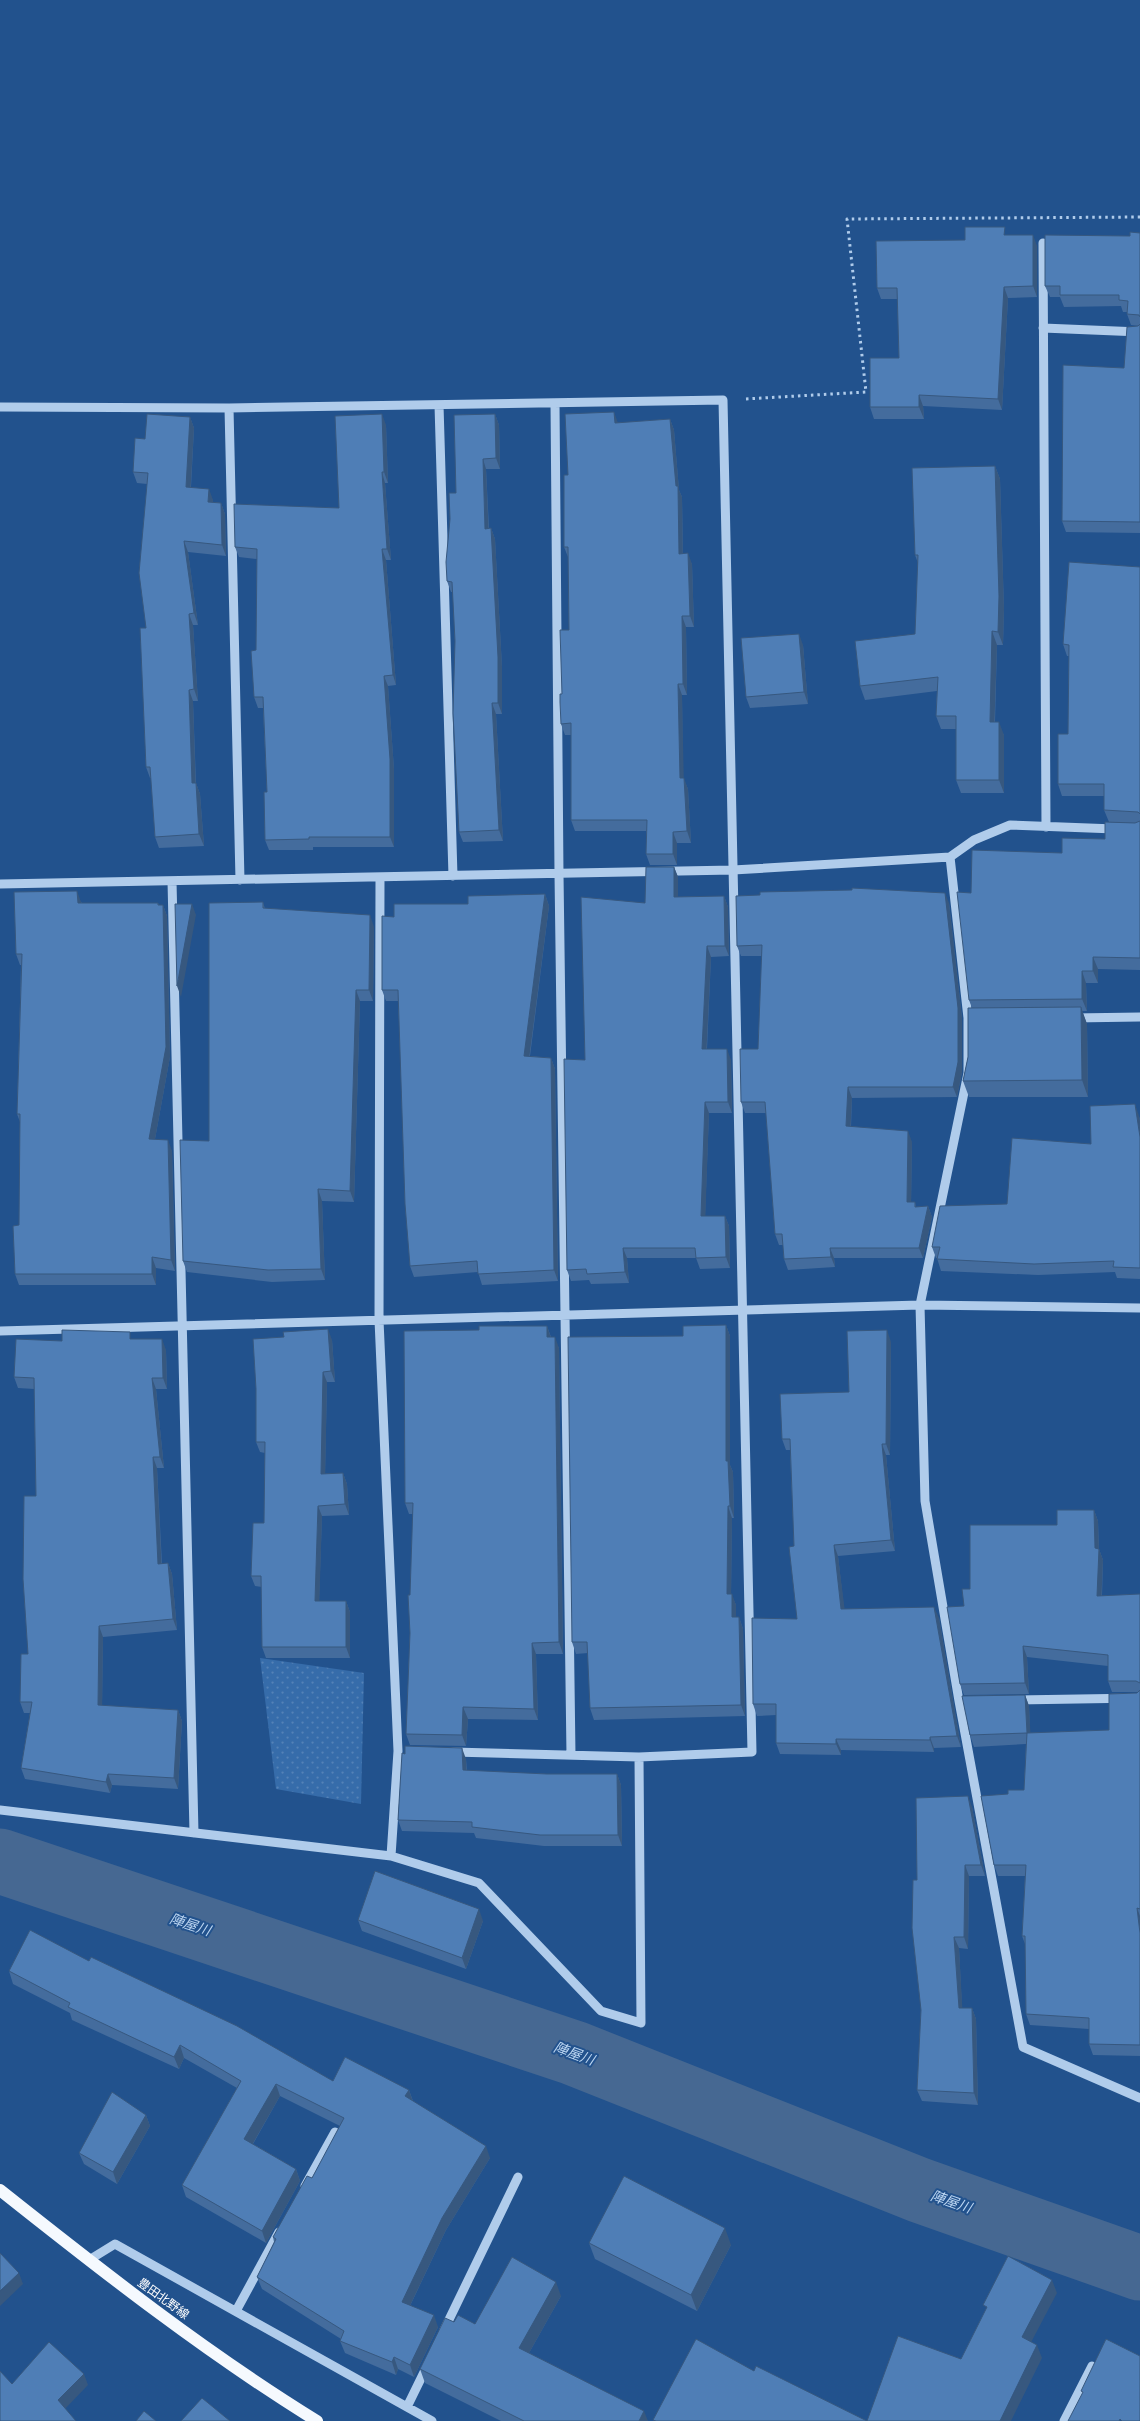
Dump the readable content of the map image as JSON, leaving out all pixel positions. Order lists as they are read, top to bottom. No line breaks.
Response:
{"streets":{"main road":["豊田北野線"]},"water":["陣屋川"]}
